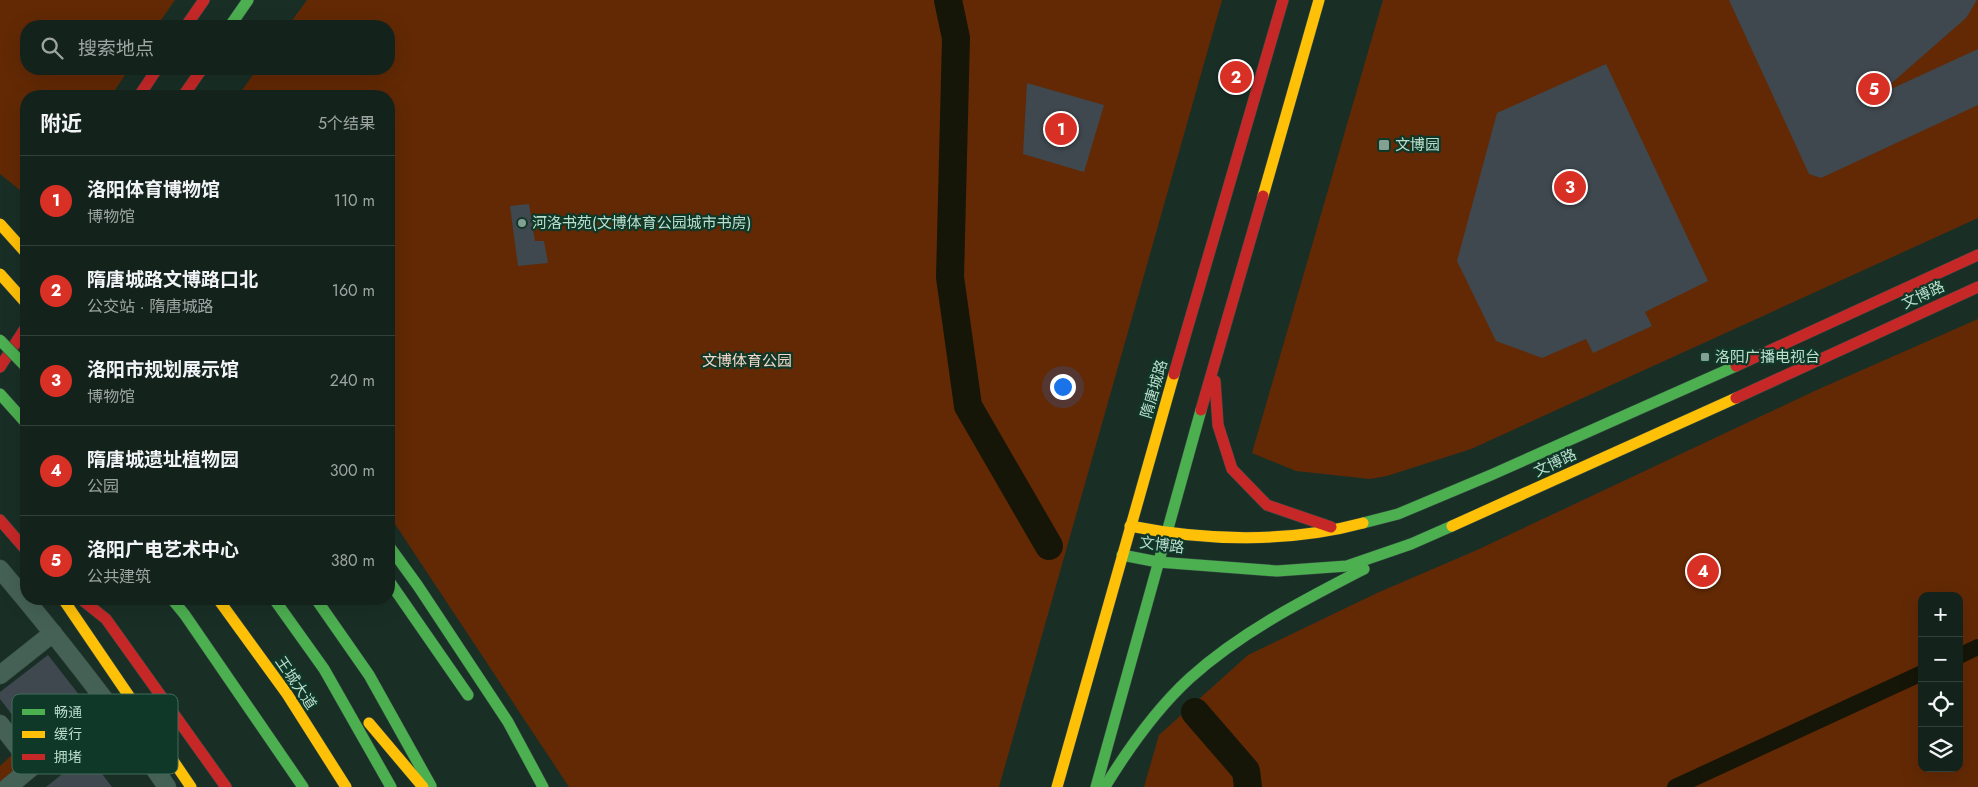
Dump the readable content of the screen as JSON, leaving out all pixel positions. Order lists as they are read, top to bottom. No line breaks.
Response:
{"streets":{"main road":["文博路","隋唐城路","王城大道"]},"crossings":[["文博路","隋唐城路"]],"parks":["文博体育公园"],"places":{"transit":["文博园","洛阳广播电视台"],"other":["河洛书苑(文博体育公园城市书房)"]},"legend":["畅通","缓行","拥堵"],"page":{"search":"搜索地点","pins":["2","5","1","3","4"],"heading":["附近","5个结果"],"list":[{"mark":"1","name":"洛阳体育博物馆","note":"博物馆","value":"110 m"},{"mark":"2","name":"隋唐城路文博路口北","note":"公交站 · 隋唐城路","value":"160 m"},{"mark":"3","name":"洛阳市规划展示馆","note":"博物馆","value":"240 m"},{"mark":"4","name":"隋唐城遗址植物园","note":"公园","value":"300 m"},{"mark":"5","name":"洛阳广电艺术中心","note":"公共建筑","value":"380 m"}],"map_buttons":["+","−"]}}
